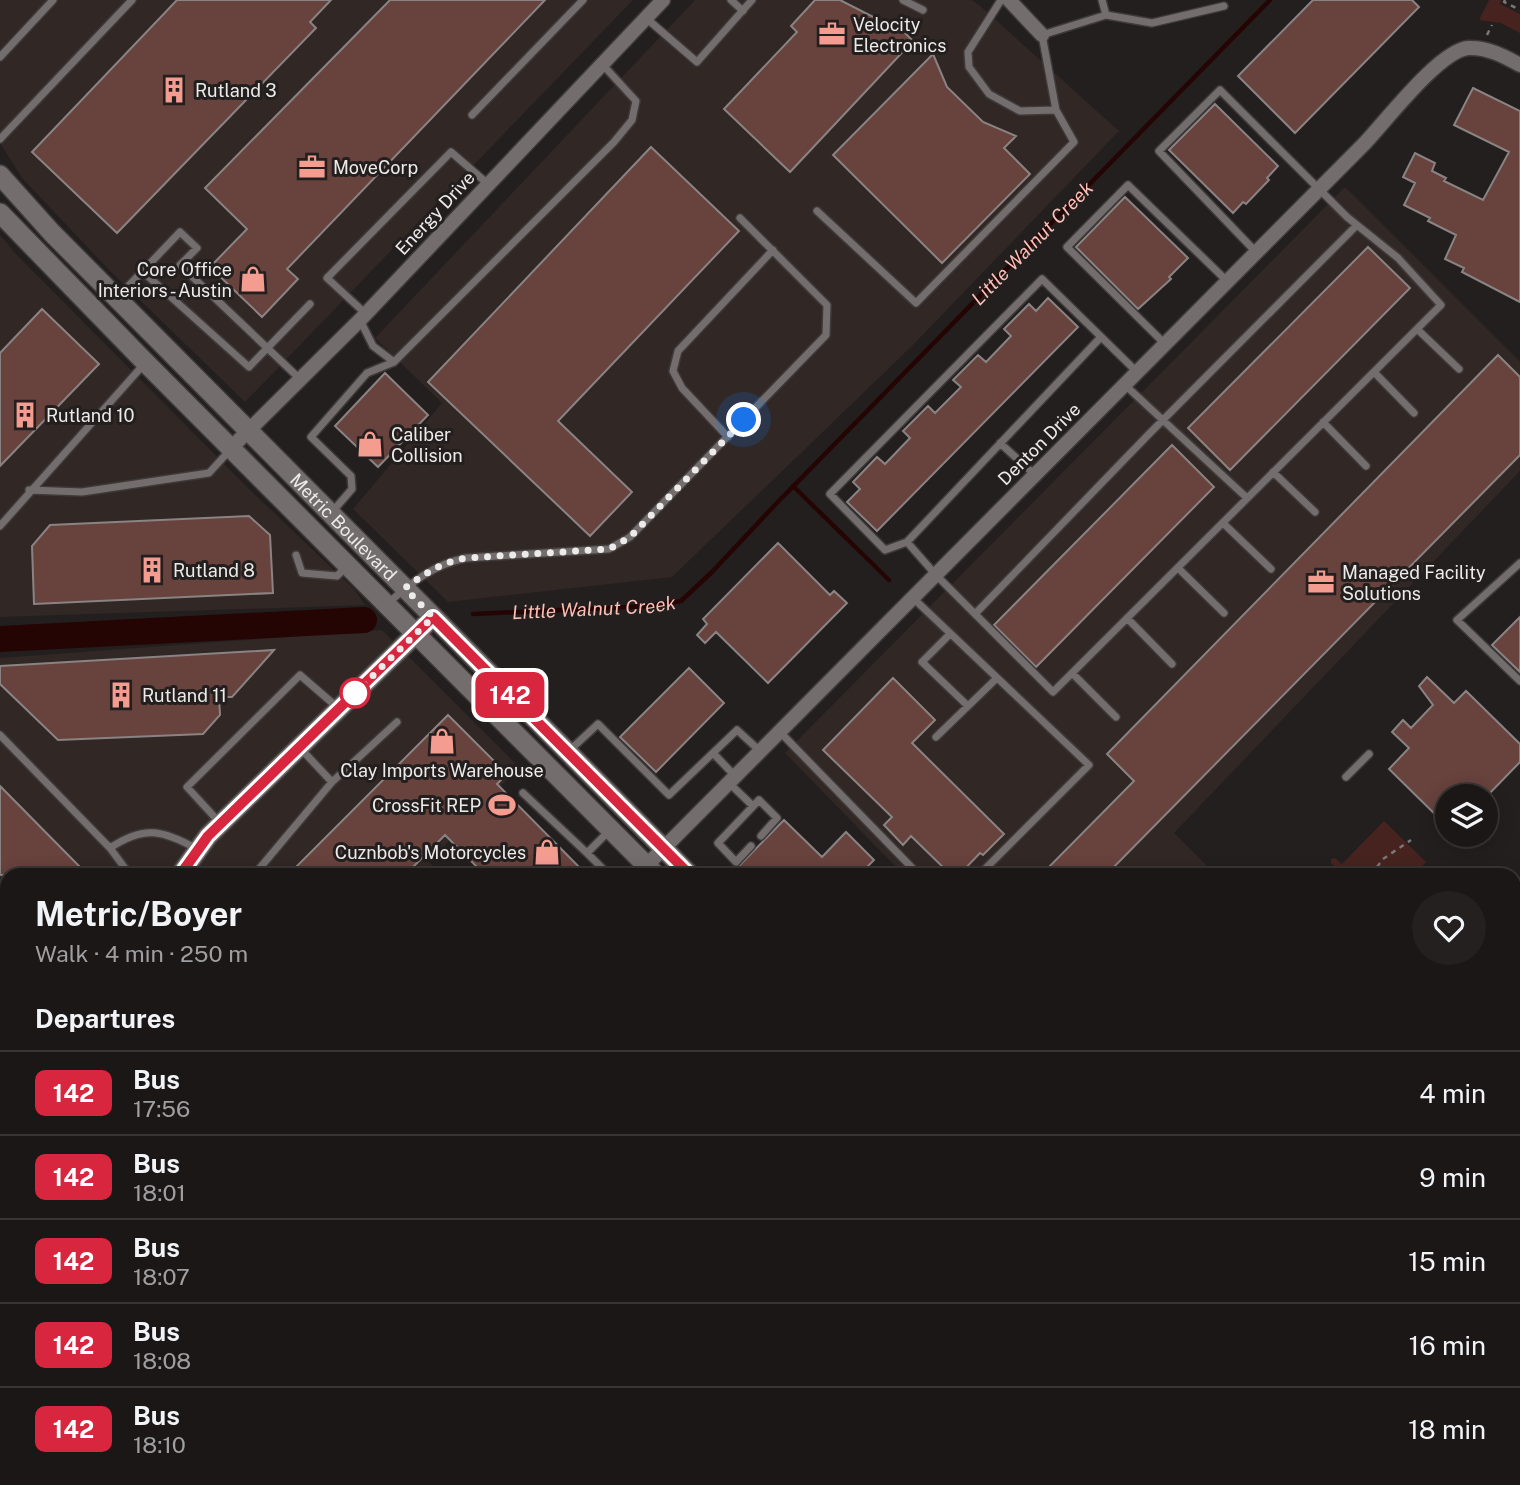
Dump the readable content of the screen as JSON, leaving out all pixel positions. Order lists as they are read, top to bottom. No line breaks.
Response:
{"streets":{"main road":["Metric Boulevard"],"street":["Energy Drive","Denton Drive"]},"crossings":[["Energy Drive","Metric Boulevard"],["Denton Drive","Metric Boulevard"]],"water":["Little Walnut Creek"],"places":{"office":["Velocity Electronics","MoveCorp","Managed Facility Solutions"],"building":["Rutland 3","Rutland 10","Rutland 8","Rutland 11"],"shop":["Core Office Interiors - Austin","Caliber Collision","Clay Imports Warehouse","Cuznbob's Motorcycles"],"sports":["CrossFit REP"]},"lines":["bus line 142"],"page":{"on_map":"142","heading":[["Metric/Boyer","Walk · 4 min · 250 m"],"Departures"],"list":[{"mark":"142","name":"Bus","note":"17:56","value":"4 min"},{"mark":"142","name":"Bus","note":"18:01","value":"9 min"},{"mark":"142","name":"Bus","note":"18:07","value":"15 min"},{"mark":"142","name":"Bus","note":"18:08","value":"16 min"},{"mark":"142","name":"Bus","note":"18:10","value":"18 min"}]}}
